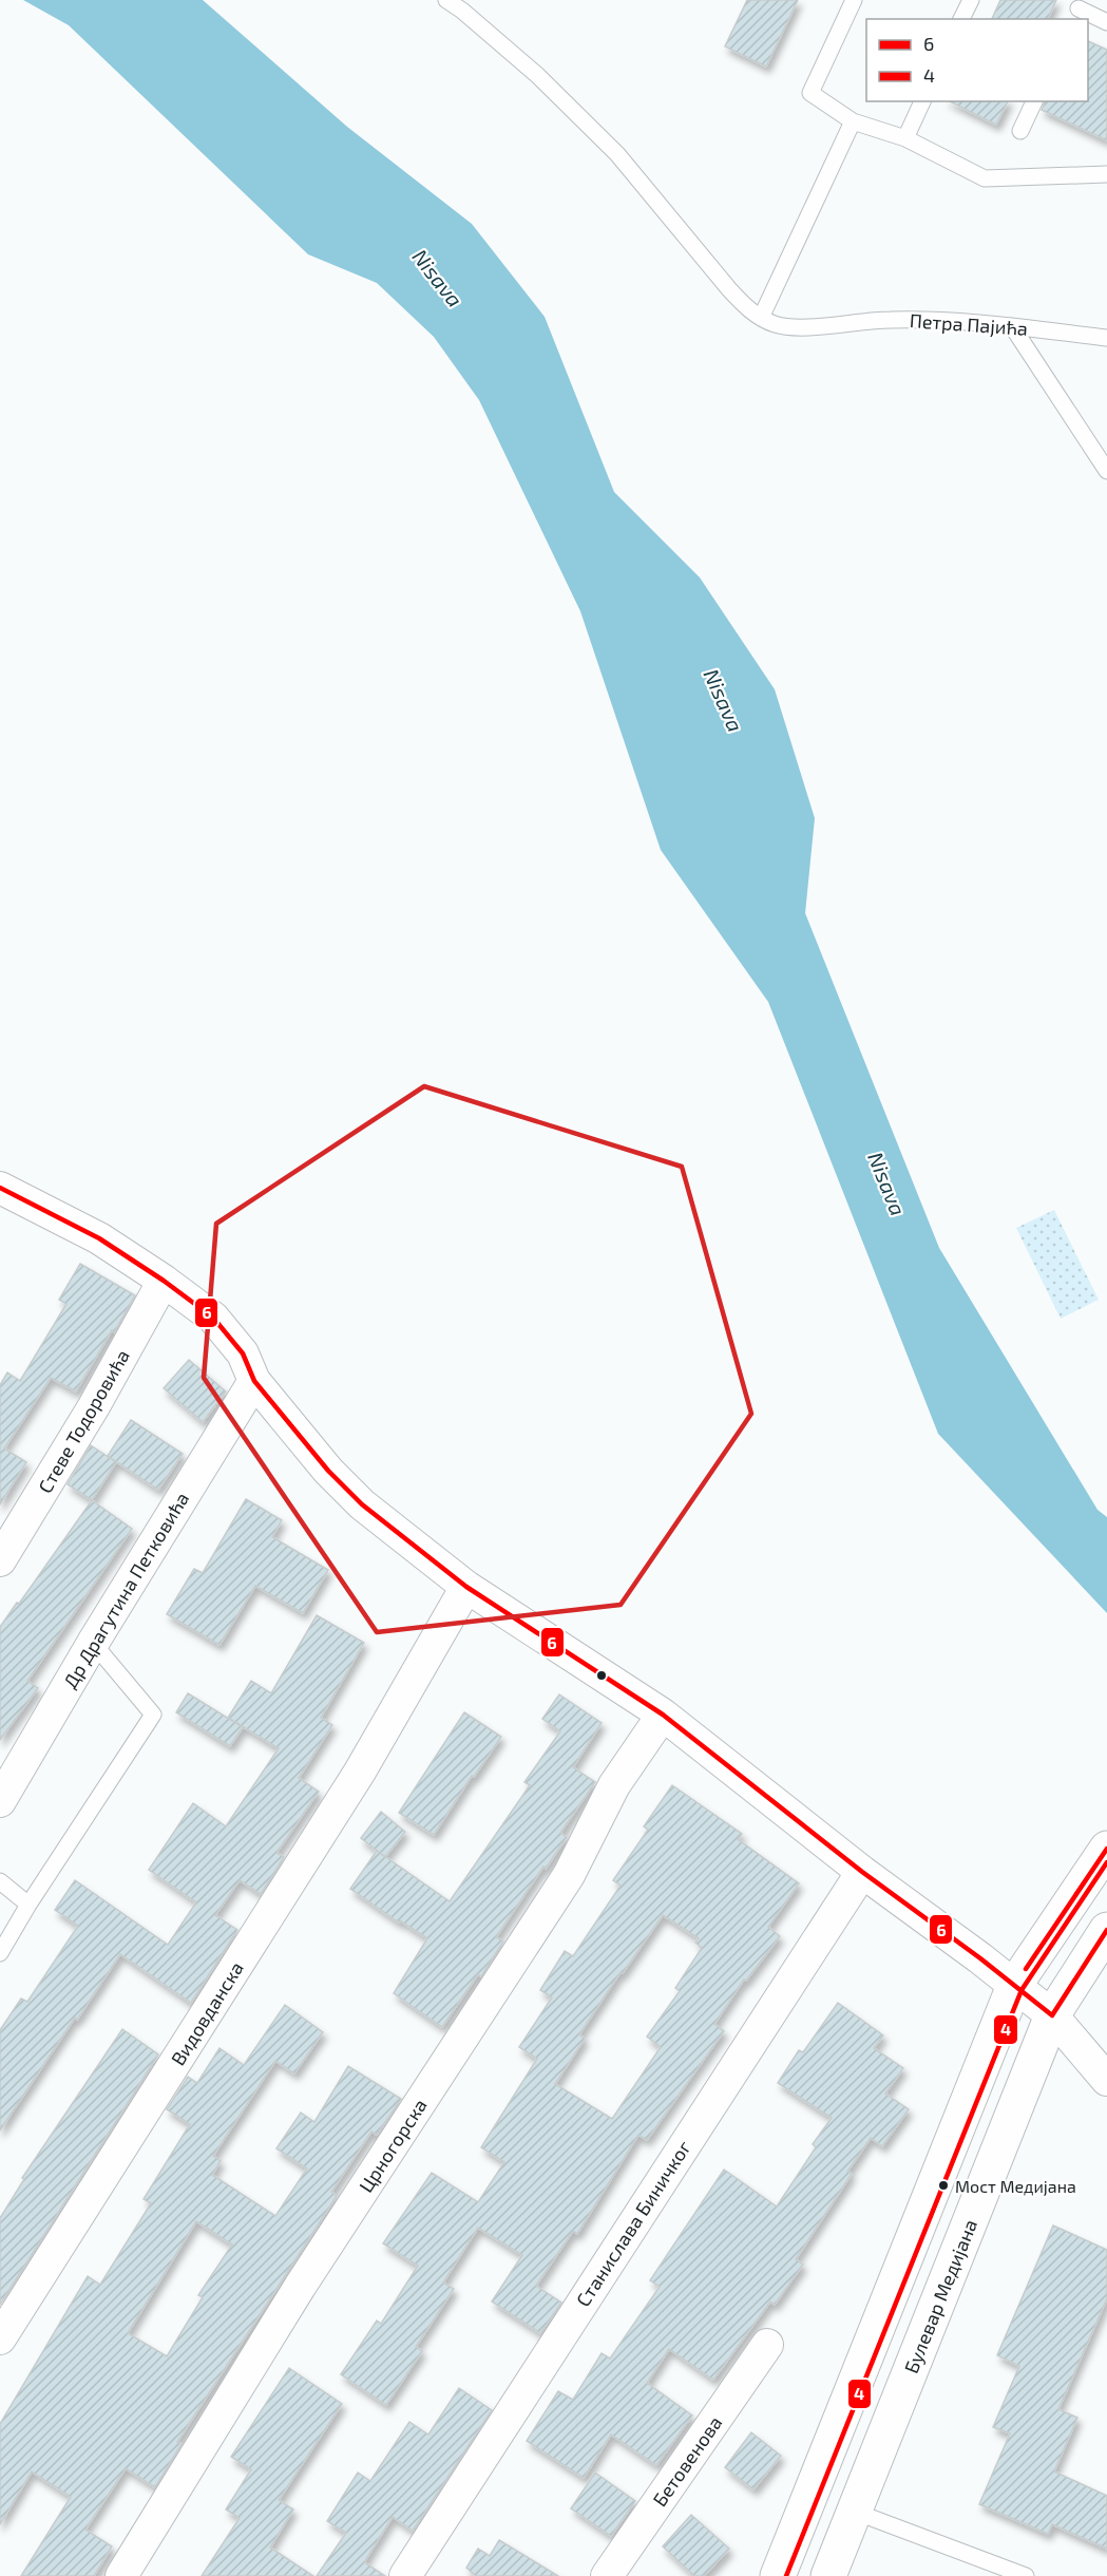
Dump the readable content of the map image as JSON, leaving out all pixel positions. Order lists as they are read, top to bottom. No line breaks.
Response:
{"streets":{"main road":["Булевар Медијана"],"street":["Стеве Тодоровића","Др Драгутина Петковића","Видовданска","Црногорска","Станислава Биничког","Бетовенова"],"lane":["Петра Пајића"]},"water":["Nisava"],"places":["Мост Медијана"],"lines":["transit line 6","transit line 4"],"legend":["6","4"]}
